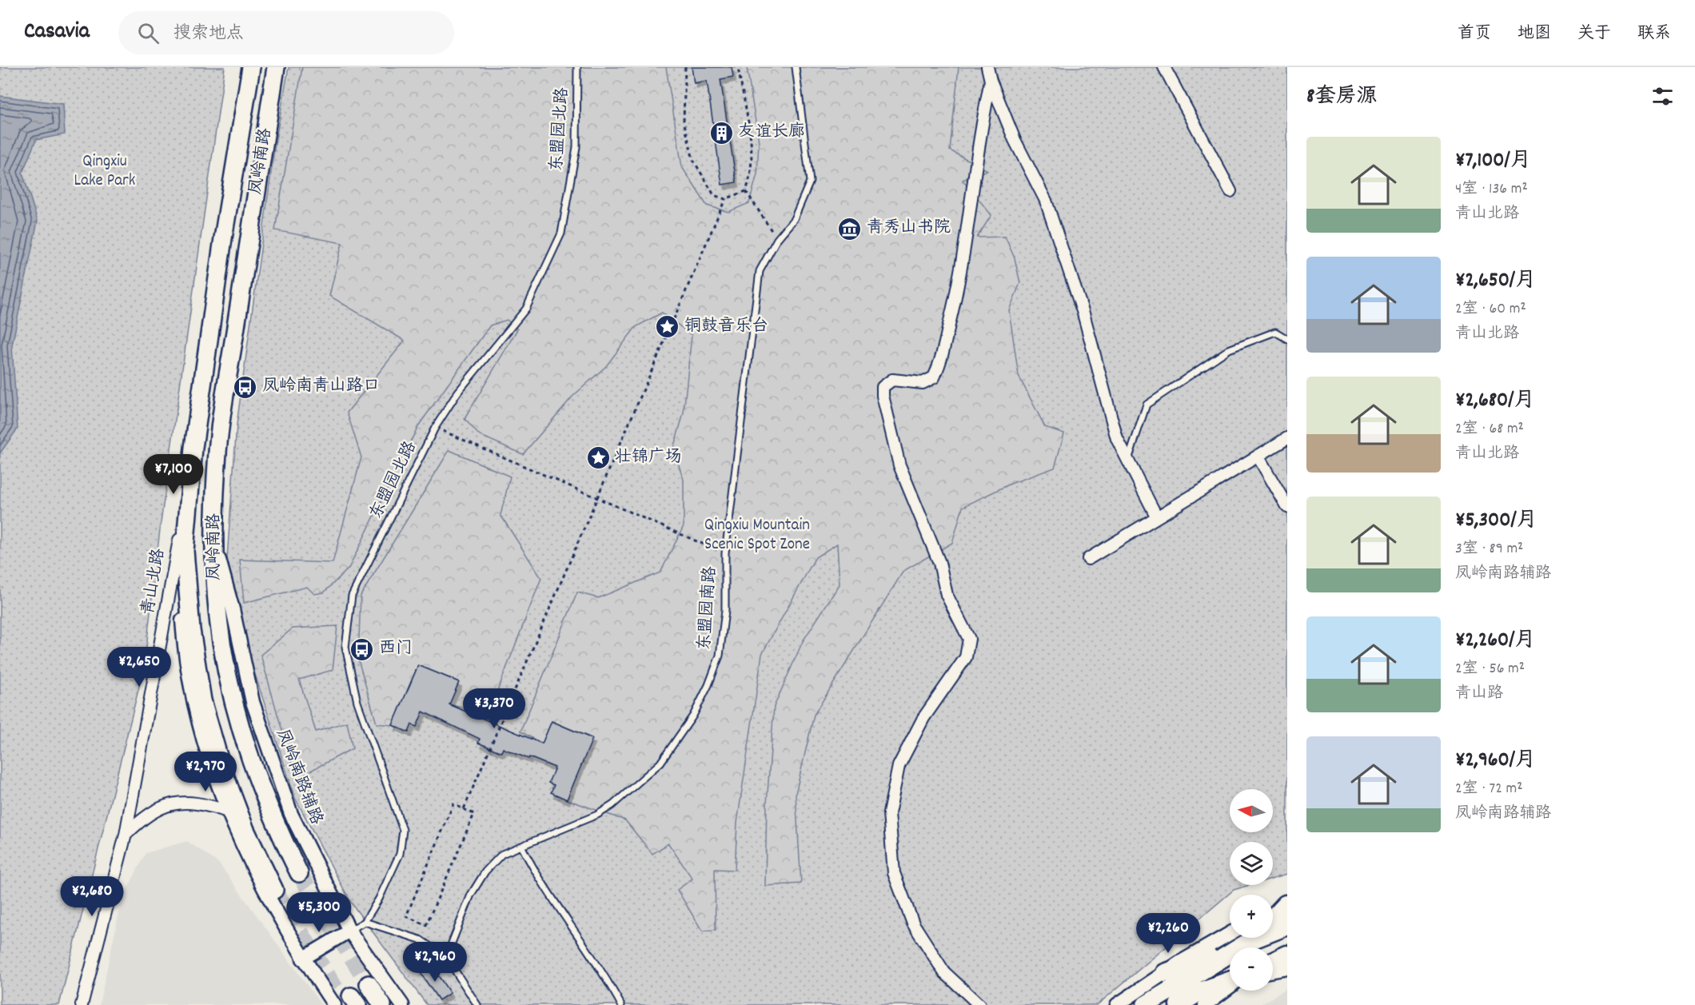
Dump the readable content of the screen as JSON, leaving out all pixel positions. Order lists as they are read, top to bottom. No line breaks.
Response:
{"streets":{"main road":["凤岭南路"],"street":["青山北路","凤岭南路辅路"],"lane":["东盟园北路","东盟园南路"]},"crossings":[["凤岭南路","青山北路"],["凤岭南路","凤岭南路辅路"]],"parks":["Qingxiu Lake Park","Qingxiu Mountain Scenic Spot Zone"],"places":{"building":["友谊长廊"],"museum":["青秀山书院"],"place":["铜鼓音乐台","壮锦广场"],"bus stop":["凤岭南青山路口","西门"]},"north":"left","page":{"header":"Casavia","search":"搜索地点","nav":["首页","地图","关于","联系"],"heading":"8套房源","list":[{"name":"¥7,100/月","note":"4室 · 136 m² · 青山北路"},{"name":"¥2,650/月","note":"2室 · 60 m² · 青山北路"},{"name":"¥2,680/月","note":"2室 · 68 m² · 青山北路"},{"name":"¥5,300/月","note":"3室 · 89 m² · 凤岭南路辅路"},{"name":"¥2,260/月","note":"2室 · 56 m² · 青山路"},{"name":"¥2,960/月","note":"2室 · 72 m² · 凤岭南路辅路"}],"price":["¥7,100","¥2,650","¥3,370","¥2,970","¥2,680","¥5,300","¥2,260","¥2,960"],"map_buttons":["+","−"]}}
